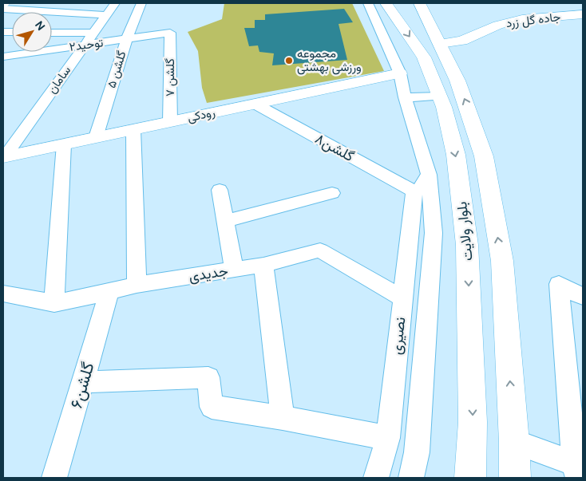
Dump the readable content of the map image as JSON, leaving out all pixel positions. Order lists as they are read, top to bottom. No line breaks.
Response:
{"streets":{"main road":["جاده گل زرد","رودکی","بلوار ولایت"],"street":["توحید۲","گلشن ۵","گلشن ۷","سامان","گلشن۸","جدیدی","نصیری","گلشن۶"]},"crossings":[["توحید۲","گلشن ۵"],["توحید۲","گلشن ۷"],["توحید۲","سامان"],["گلشن ۵","رودکی"],["گلشن ۷","رودکی"],["سامان","رودکی"],["رودکی","گلشن۸"],["گلشن۸","نصیری"],["جدیدی","نصیری"],["جدیدی","گلشن۶"]],"places":["مجموعه ورزشی بهشتی"],"north":"top right"}
